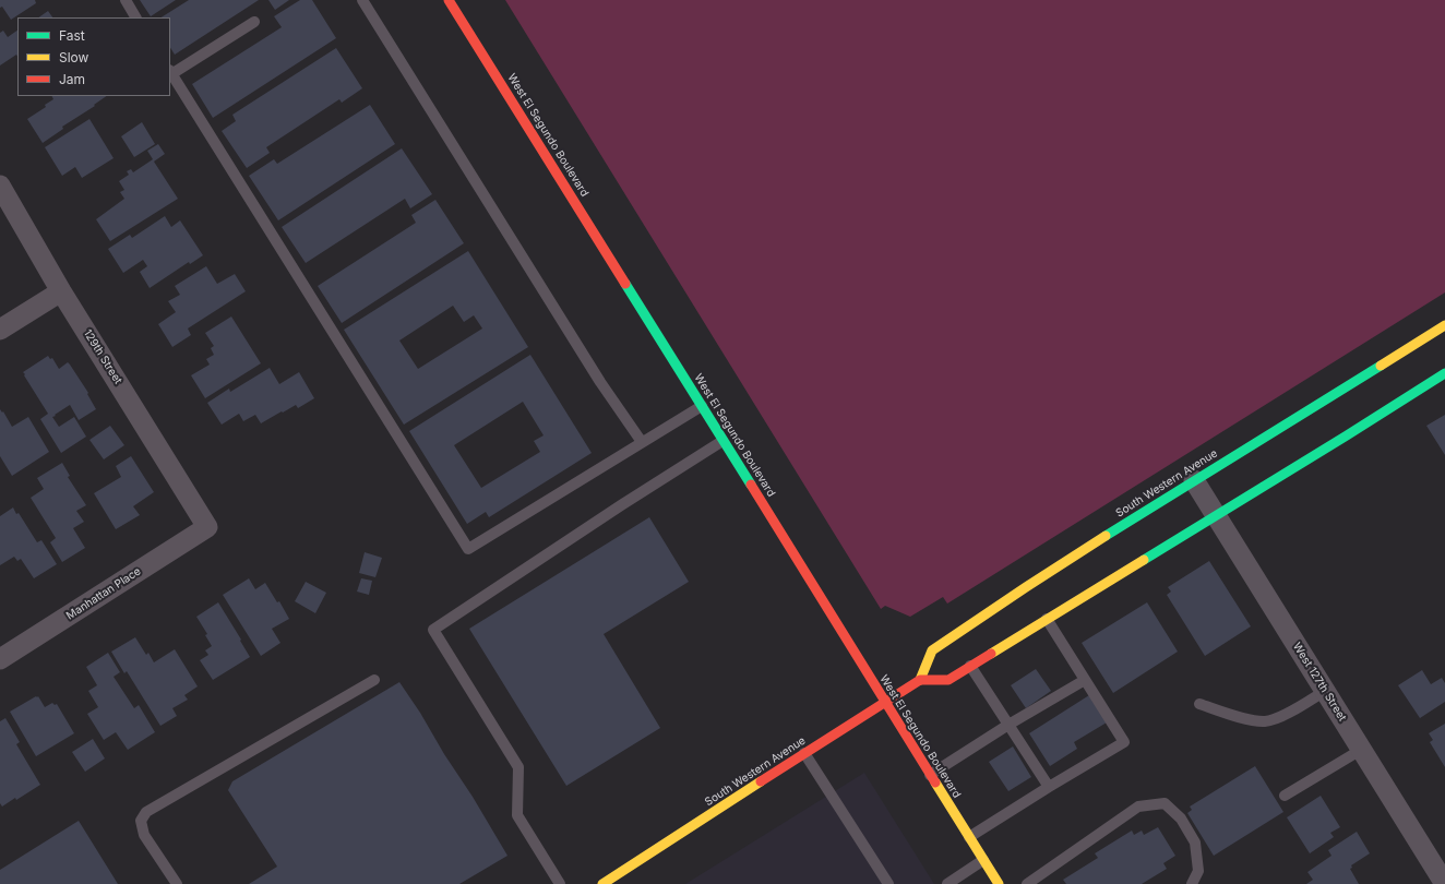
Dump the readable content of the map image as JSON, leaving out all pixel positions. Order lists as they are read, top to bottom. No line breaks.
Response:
{"streets":{"main road":["West El Segundo Boulevard","South Western Avenue"],"street":["129th Street","Manhattan Place","West 127th Street"]},"crossings":[["West El Segundo Boulevard","South Western Avenue"],["129th Street","Manhattan Place"],["South Western Avenue","West 127th Street"]],"legend":["Fast","Slow","Jam"]}
